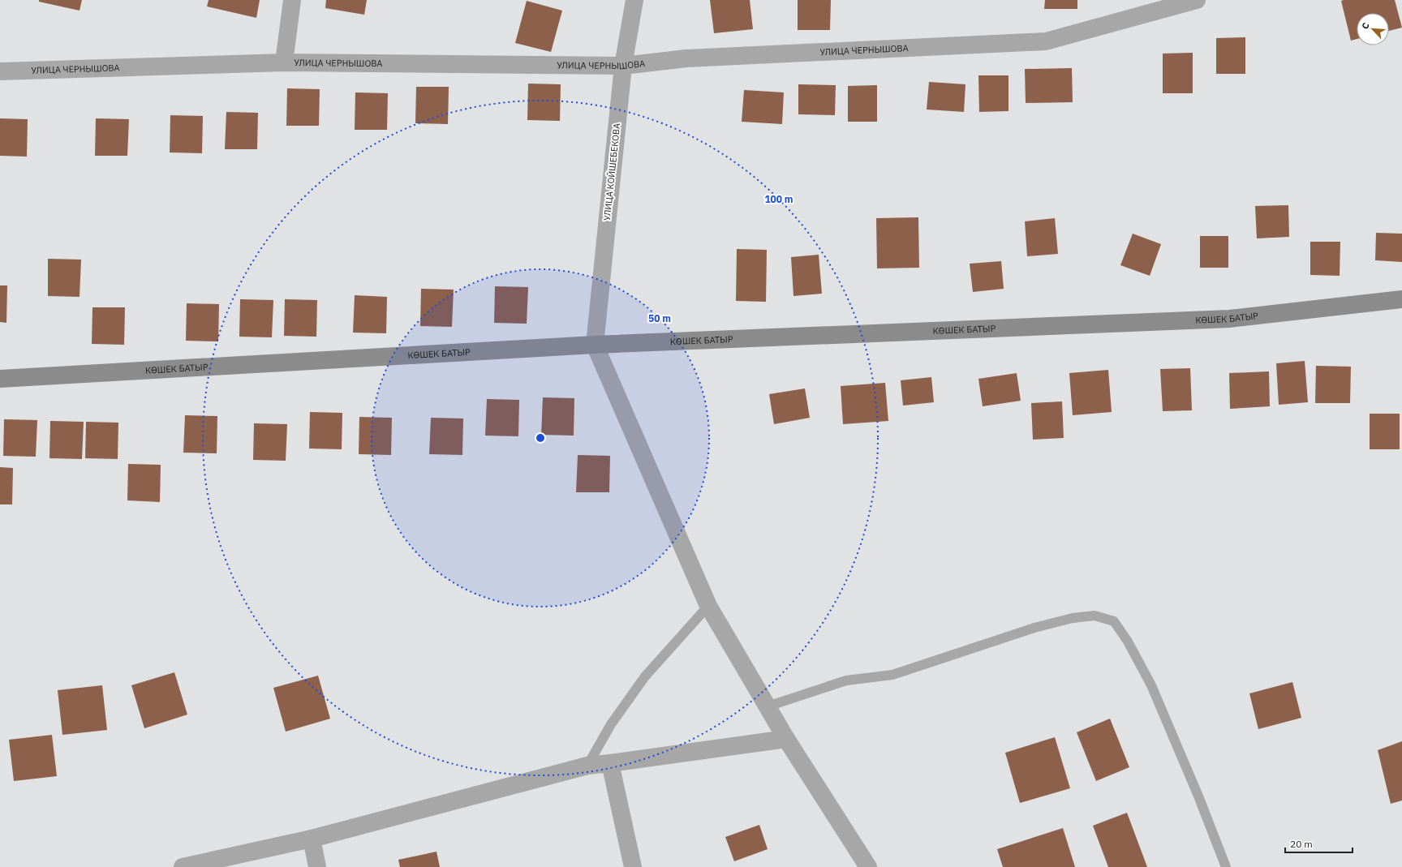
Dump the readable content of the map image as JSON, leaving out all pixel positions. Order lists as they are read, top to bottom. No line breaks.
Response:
{"streets":{"street":["УЛИЦА ЧЕРНЫШОВА","УЛИЦА КОЙШЕБЕКОВА","КӨШЕК БАТЫР"]},"crossings":[["УЛИЦА ЧЕРНЫШОВА","УЛИЦА КОЙШЕБЕКОВА"],["УЛИЦА КОЙШЕБЕКОВА","КӨШЕК БАТЫР"]],"scale_bar":"20 m","north":"top left","rings":["100 m","50 m"]}
